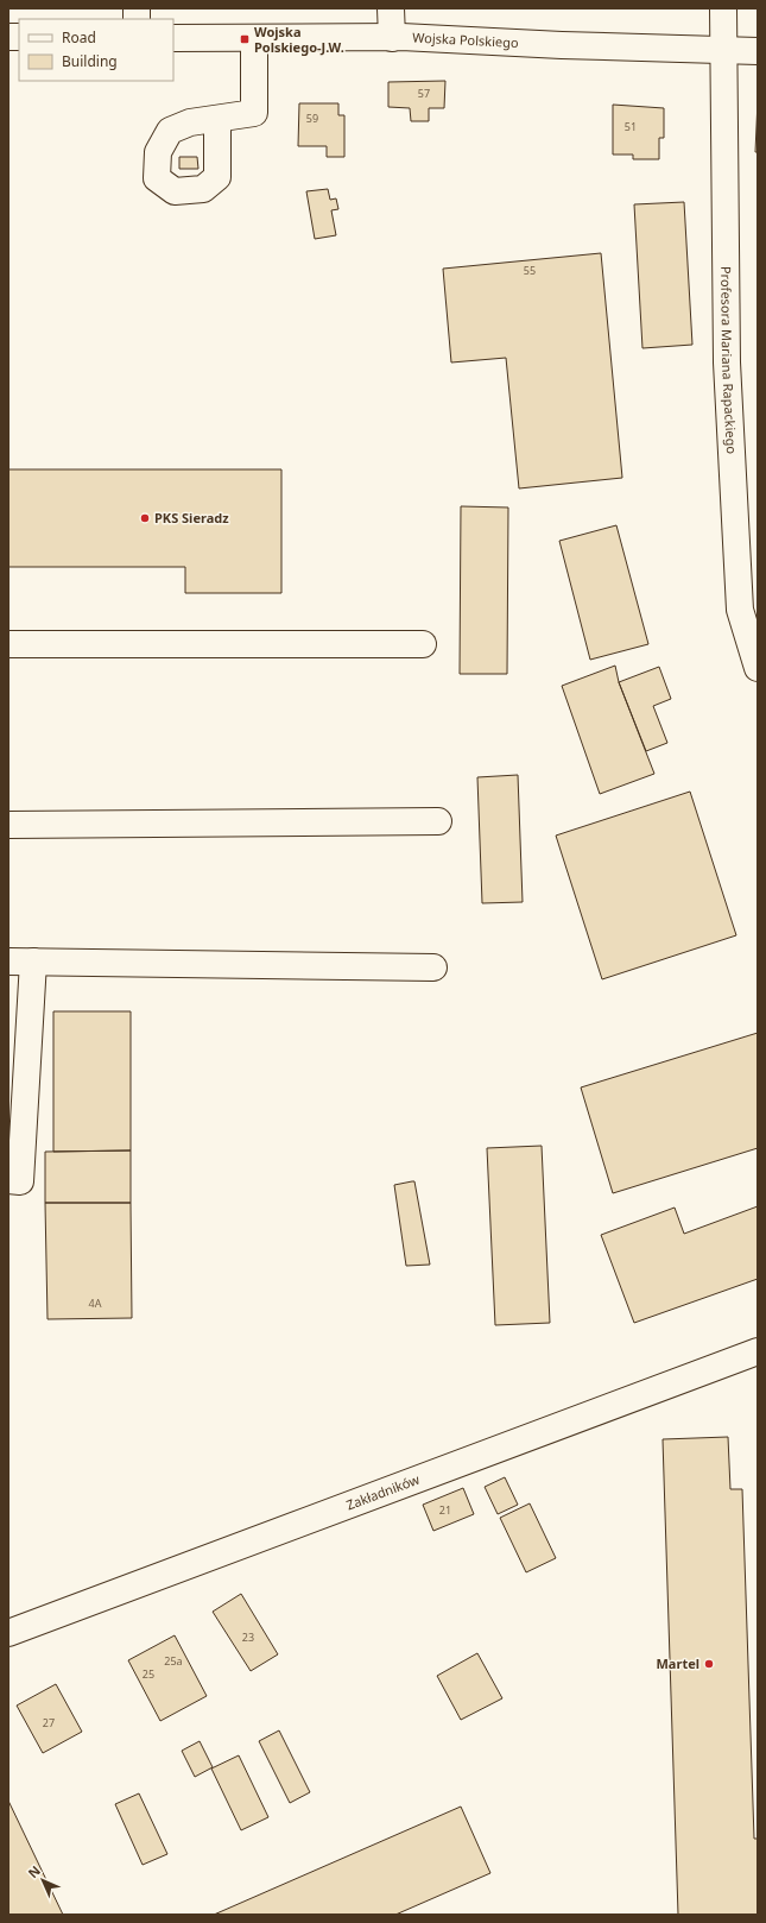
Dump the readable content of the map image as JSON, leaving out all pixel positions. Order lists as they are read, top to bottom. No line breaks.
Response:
{"streets":{"street":["Wojska Polskiego","Profesora Mariana Rapackiego","Zakładników"]},"crossings":[["Wojska Polskiego","Profesora Mariana Rapackiego"]],"places":{"transit":["Wojska Polskiego-J.W."],"other":["PKS Sieradz","Martel"]},"house_numbers":["57","59","51","55","4A","21","23","25a","25","27"],"legend":["Road","Building"],"north":"top left"}
